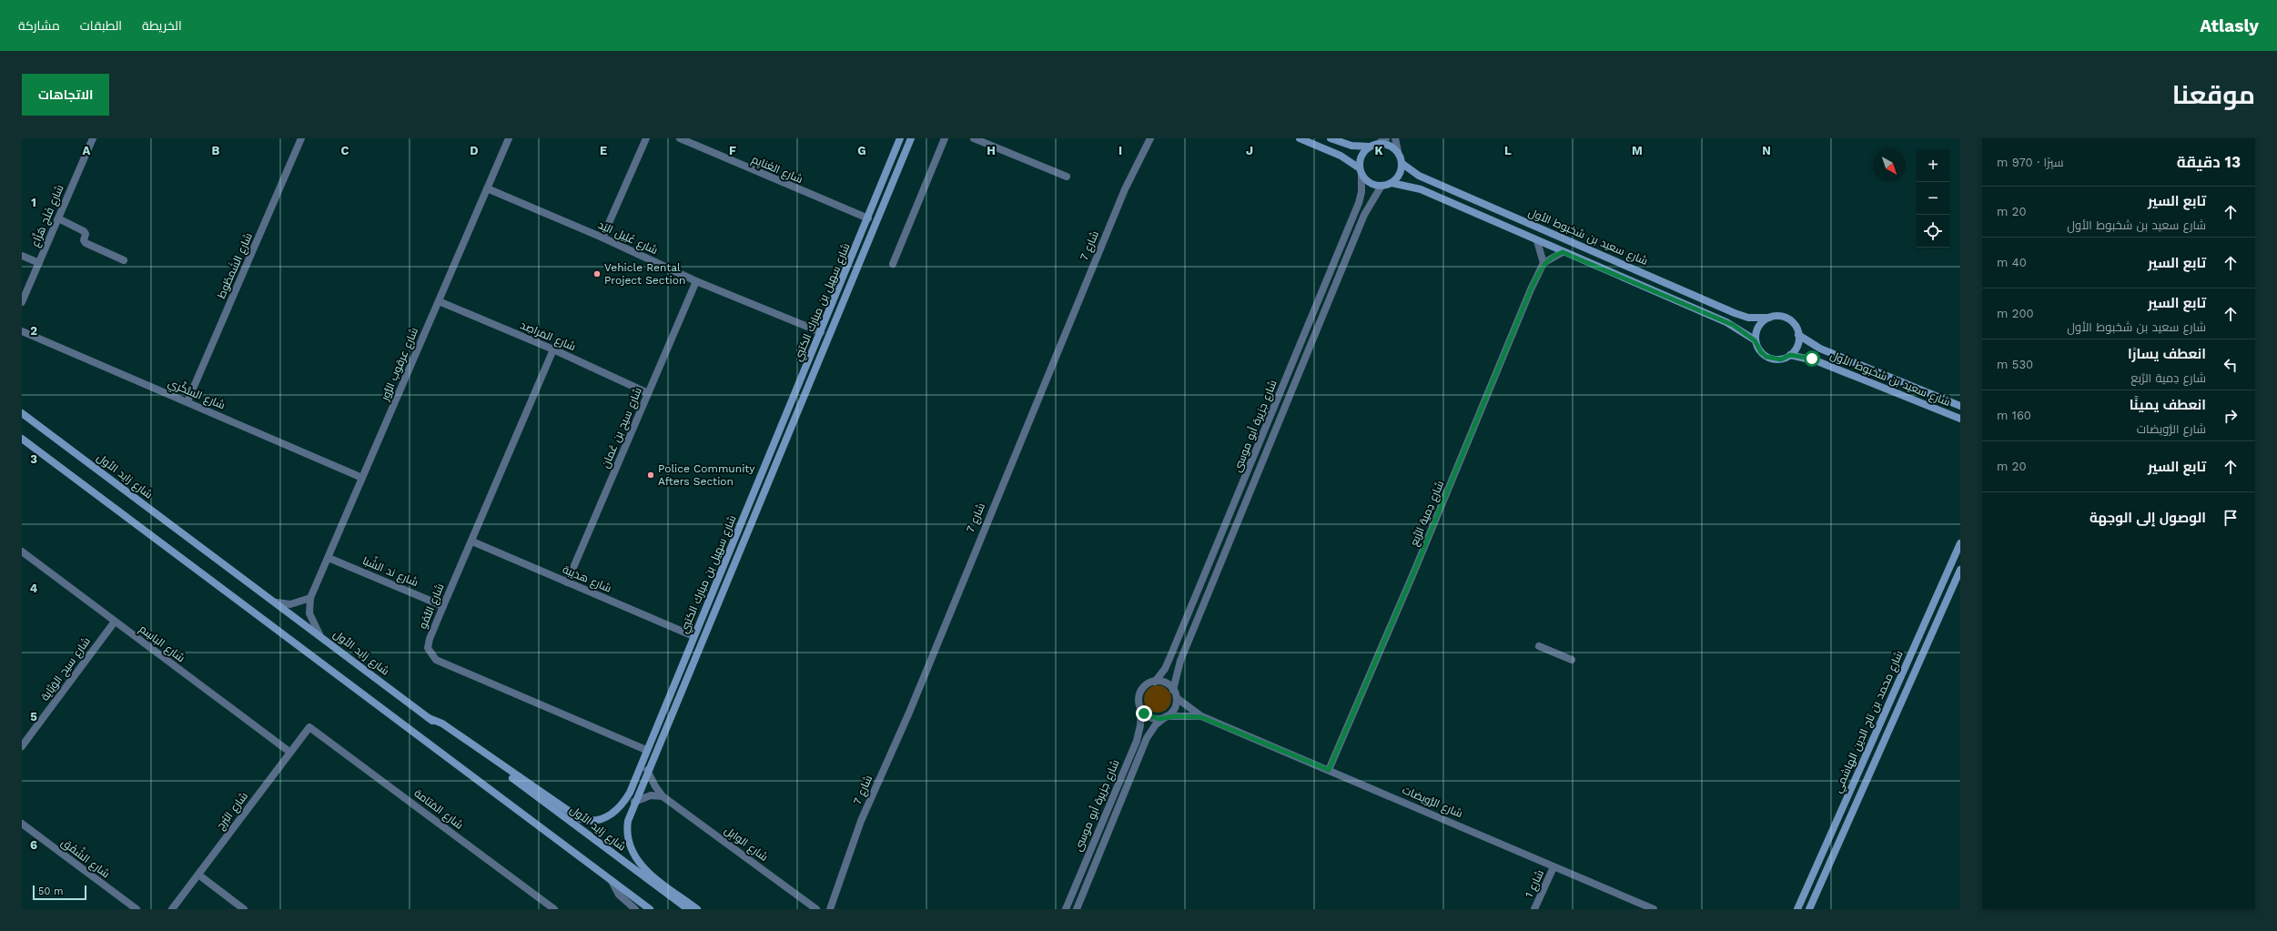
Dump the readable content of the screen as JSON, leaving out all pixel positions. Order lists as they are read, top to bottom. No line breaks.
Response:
{"streets":{"main road":["شارع سعيد بن شخبوط الأول","شارع سهيل بن مبارك الكتبي","شارع زايد الأول","شارع محمد بن تاج الدين الهاشمي"],"street":["شارع الغَنايِم","شارع فَلَج هَزَّاع","شارع غَلِيل اليَد","شارع 7","شارع الشَمطُوط","شارع المَراصِد","شارع عرقوب الزُّور","شارع السُّكَّري","شارع جزيرة أبو موسى","شارع سيح بن عُمان","شارع دِمية الرَّبع","شارع ند الشِّبا","شارع هدَيبة","شارع النُّمُو","شارع الباسِم","شارع سيح الوَيَّاية","شارع الرُّويضات","شارع المَتامة","شارع البُرج","شارع الوابِل","شارع الشَّفَق","شارع 1"]},"crossings":[["شارع الغَنايِم","شارع سهيل بن مبارك الكتبي"],["شارع سعيد بن شخبوط الأول","شارع جزيرة أبو موسى"],["شارع غَلِيل اليَد","شارع سهيل بن مبارك الكتبي"],["شارع غَلِيل اليَد","شارع عرقوب الزُّور"],["شارع غَلِيل اليَد","شارع سيح بن عُمان"],["شارع الشَمطُوط","شارع السُّكَّري"],["شارع سهيل بن مبارك الكتبي","شارع زايد الأول"],["شارع سهيل بن مبارك الكتبي","شارع هدَيبة"],["شارع سهيل بن مبارك الكتبي","شارع النُّمُو"],["شارع سهيل بن مبارك الكتبي","شارع الوابِل"],["شارع المَراصِد","شارع عرقوب الزُّور"],["شارع المَراصِد","شارع سيح بن عُمان"],["شارع المَراصِد","شارع النُّمُو"],["شارع عرقوب الزُّور","شارع السُّكَّري"],["شارع عرقوب الزُّور","شارع زايد الأول"],["شارع عرقوب الزُّور","شارع ند الشِّبا"],["شارع جزيرة أبو موسى","شارع الرُّويضات"],["شارع سيح بن عُمان","شارع هدَيبة"],["شارع دِمية الرَّبع","شارع الرُّويضات"],["شارع ند الشِّبا","شارع النُّمُو"],["شارع هدَيبة","شارع النُّمُو"],["شارع الباسِم","شارع سيح الوَيَّاية"],["شارع الباسِم","شارع البُرج"],["شارع الرُّويضات","شارع 1"],["شارع المَتامة","شارع البُرج"]],"places":["Vehicle Rental Project Section","Police Community Afters Section"],"scale_bar":"50 m","north":"bottom right","page":{"header":"Atlasly","nav":["الخريطة","الطبقات","مشاركة"],"title":"موقعنا","buttons":"الاتجاهات","heading":["13 دقيقة","سيرًا · 970 m"],"map_buttons":["+","−"],"list":[["تابع السير","شارع سعيد بن شخبوط الأول","20 m"],["تابع السير","40 m"],["تابع السير","شارع سعيد بن شخبوط الأول","200 m"],["انعطف يسارًا","شارع دِمية الرَّبع","530 m"],["انعطف يمينًا","شارع الرُّويضات","160 m"],["تابع السير","20 m"],"الوصول إلى الوجهة"],"scale":"50 m"},"grid":{"columns":["A","B","C","D","E","F","G","H","I","J","K","L","M","N"],"rows":["1","2","3","4","5","6"]}}
